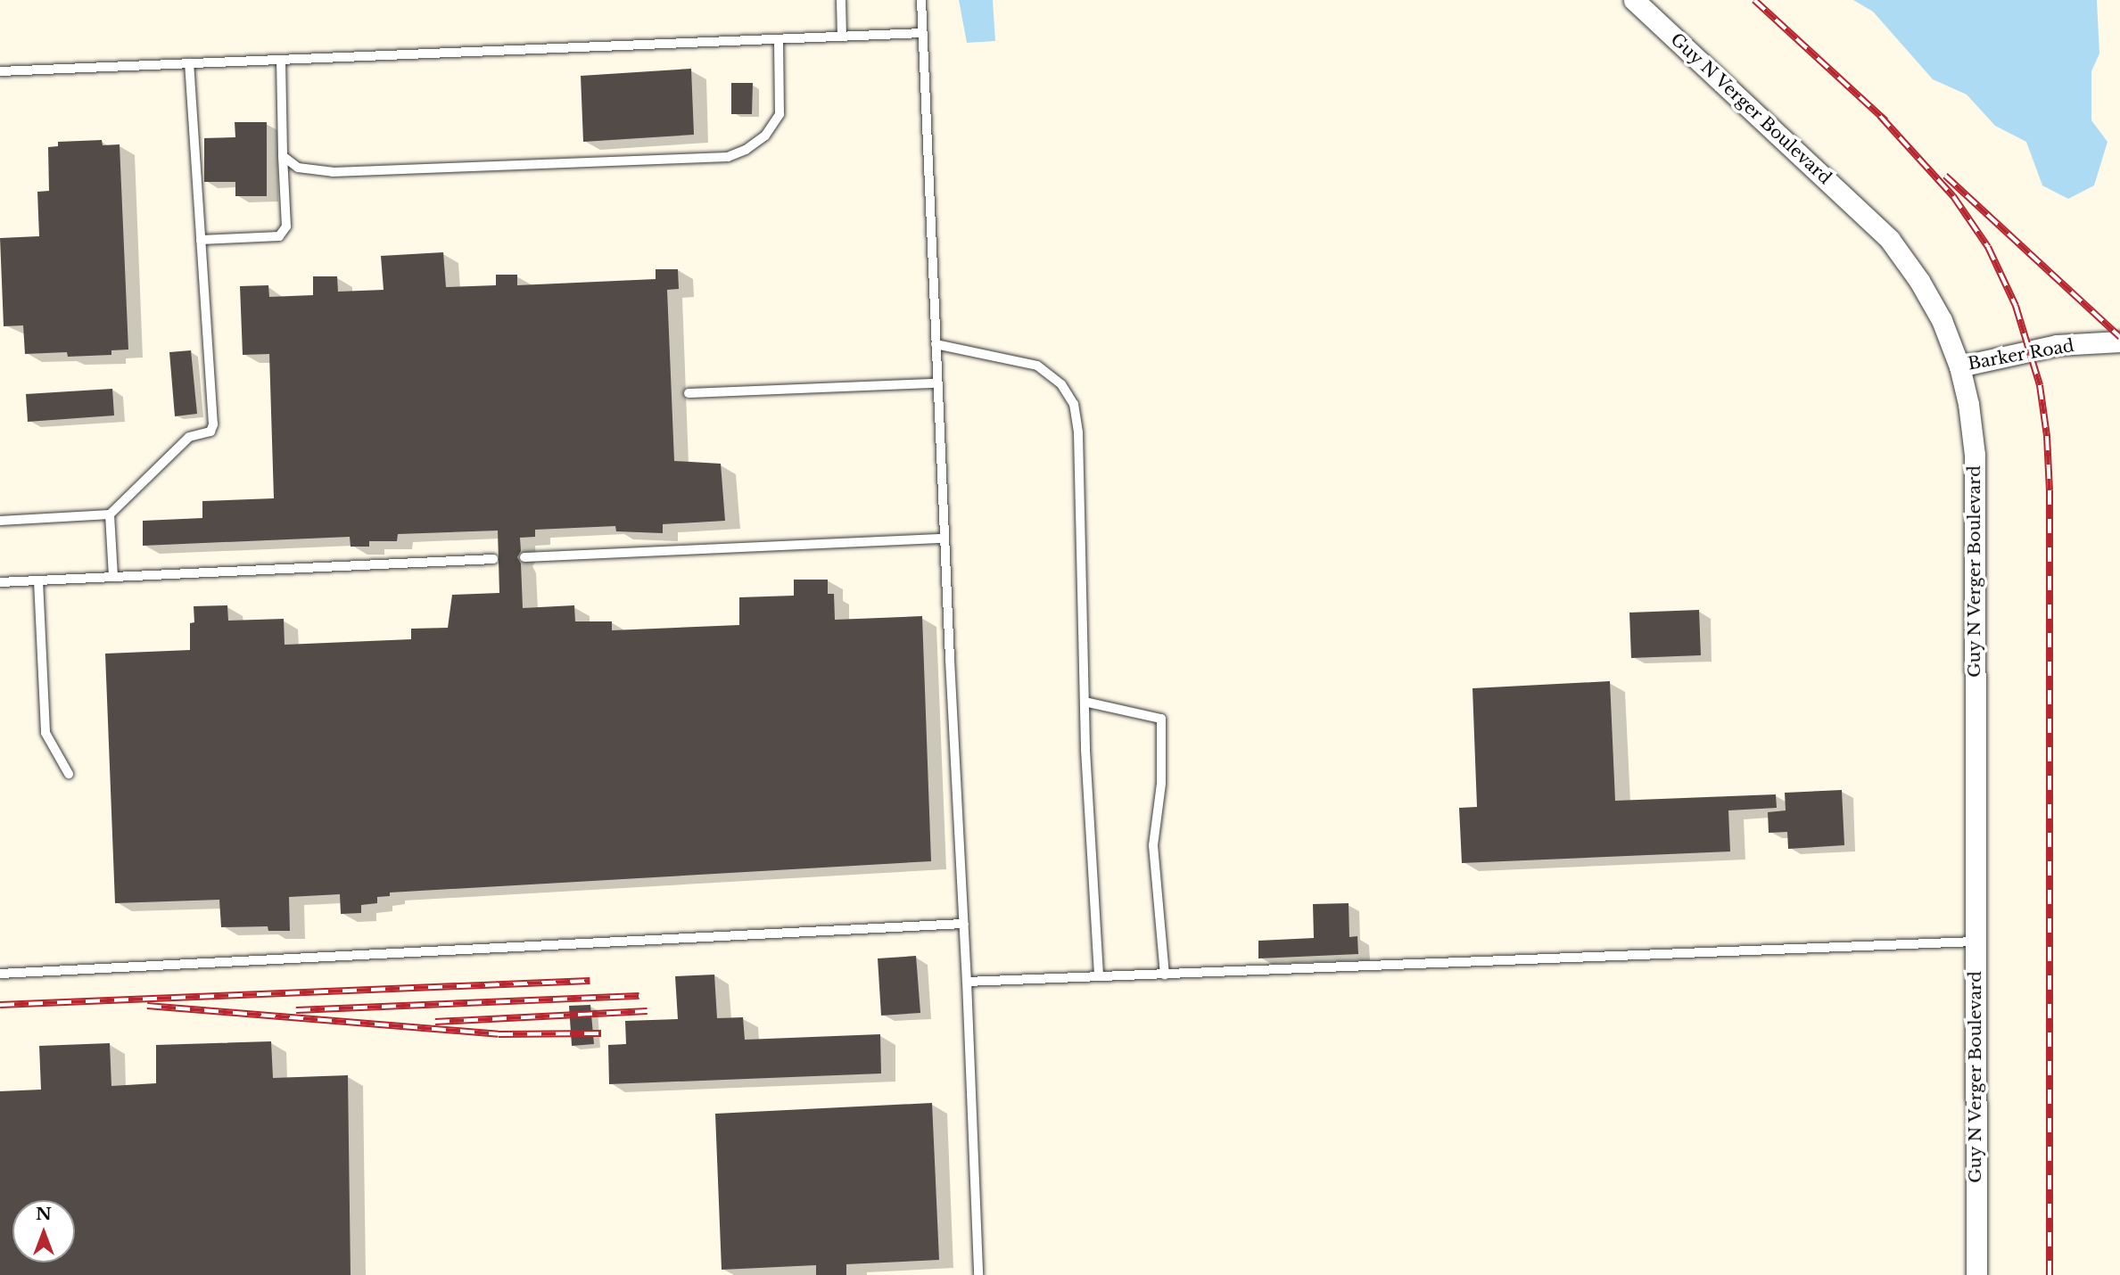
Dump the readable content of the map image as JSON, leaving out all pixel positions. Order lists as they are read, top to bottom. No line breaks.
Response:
{"streets":{"street":["Guy N Verger Boulevard","Barker Road"]},"crossings":[["Guy N Verger Boulevard","Barker Road"]],"north":"top"}
